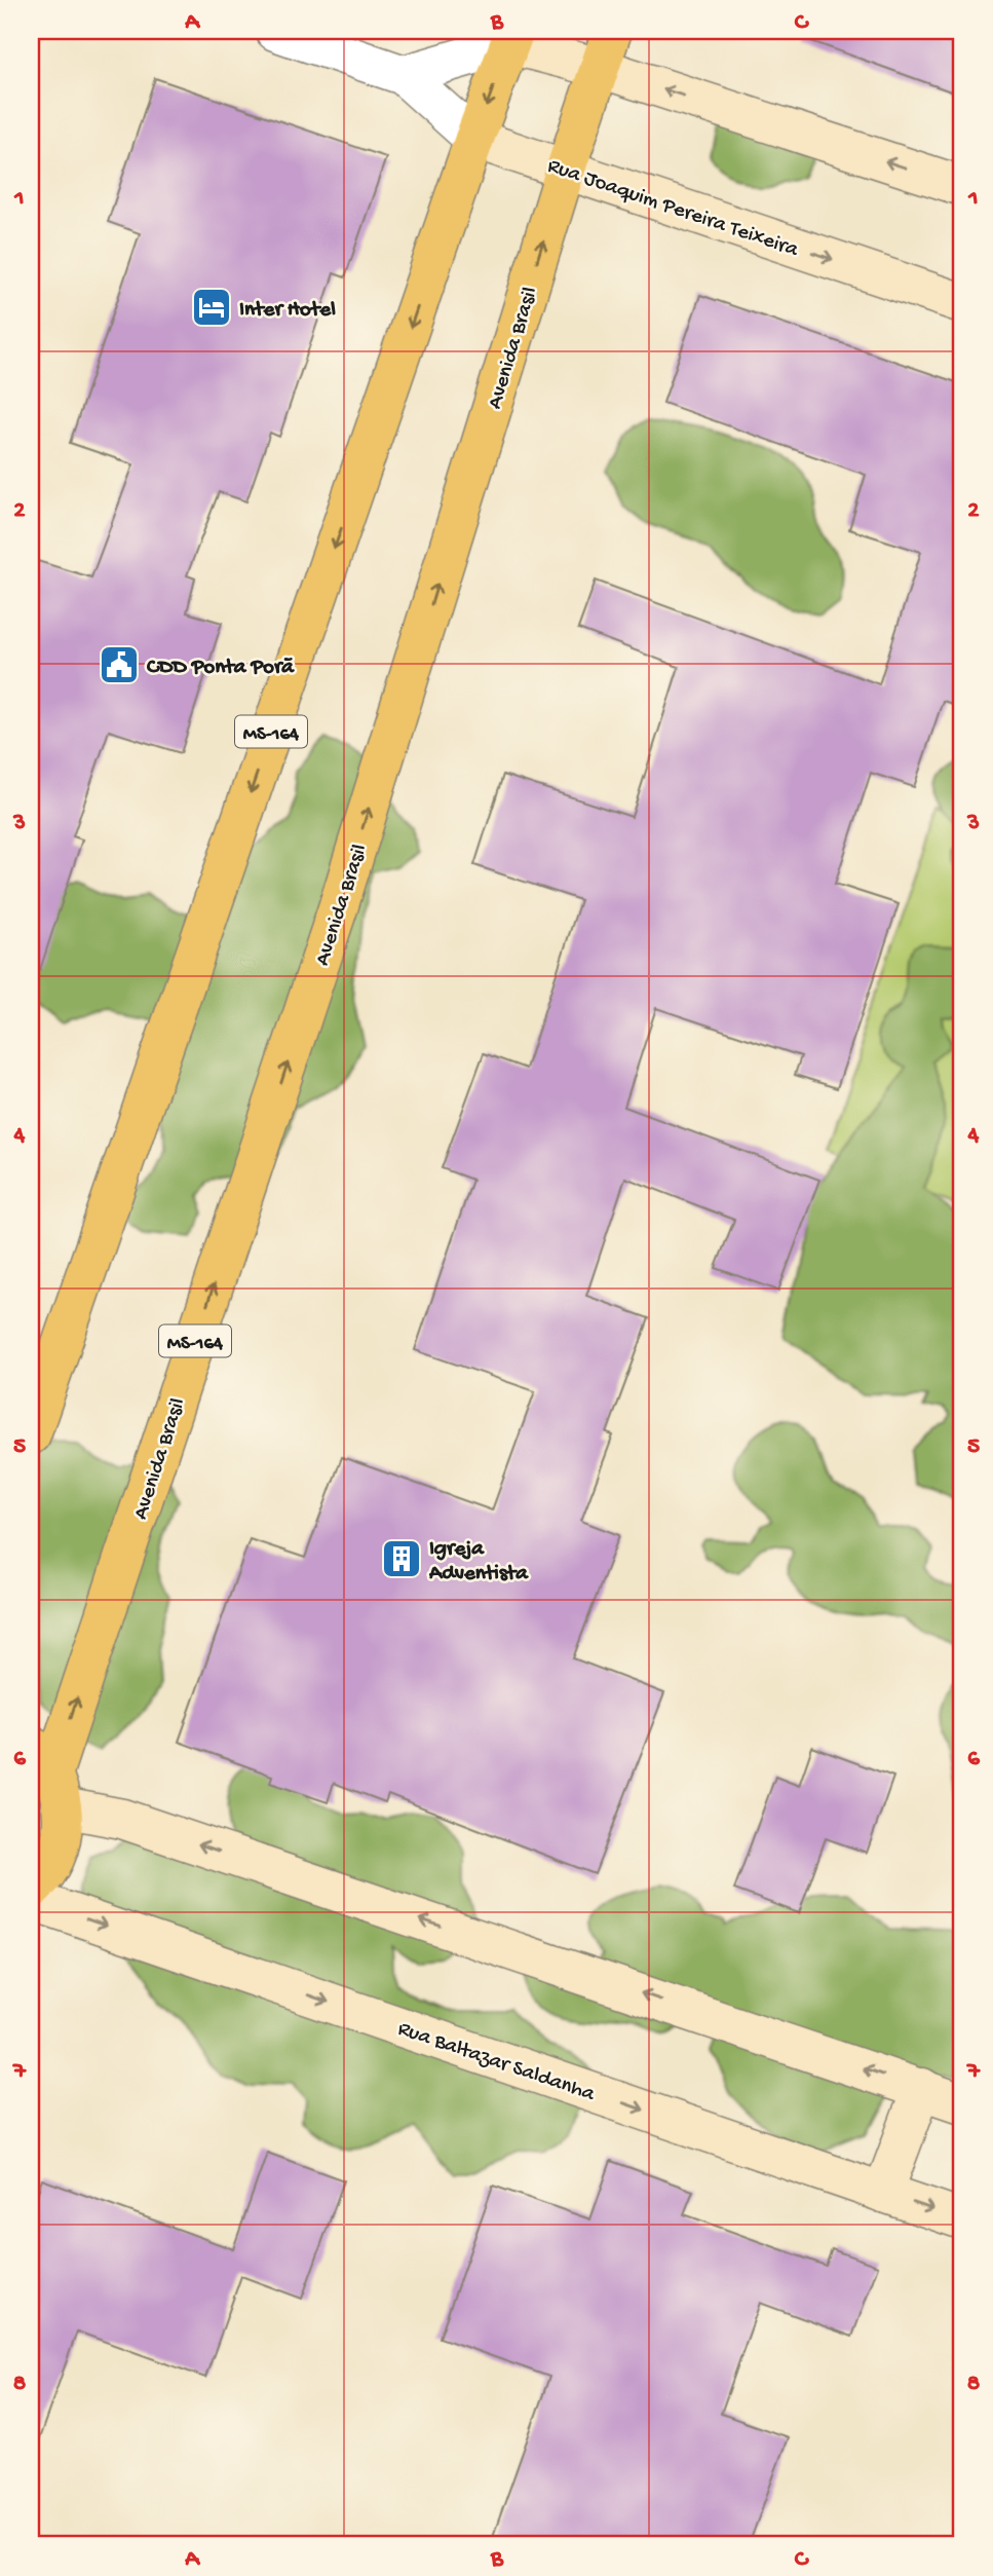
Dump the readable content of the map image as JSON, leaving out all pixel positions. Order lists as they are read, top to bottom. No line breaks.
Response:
{"streets":{"main road":["Rua Joaquim Pereira Teixeira","Avenida Brasil","MS-164","Rua Baltazar Saldanha"]},"crossings":[["Rua Joaquim Pereira Teixeira","Avenida Brasil"],["Rua Joaquim Pereira Teixeira","MS-164"],["Avenida Brasil","MS-164"]],"one_way":["Rua Joaquim Pereira Teixeira"],"places":{"hotel":["Inter Hotel"],"public building":["CDD Ponta Porã"],"building":["Igreja Adventista"]},"grid":{"columns":["A","B","C"],"rows":["1","2","3","4","5","6","7","8"]}}
